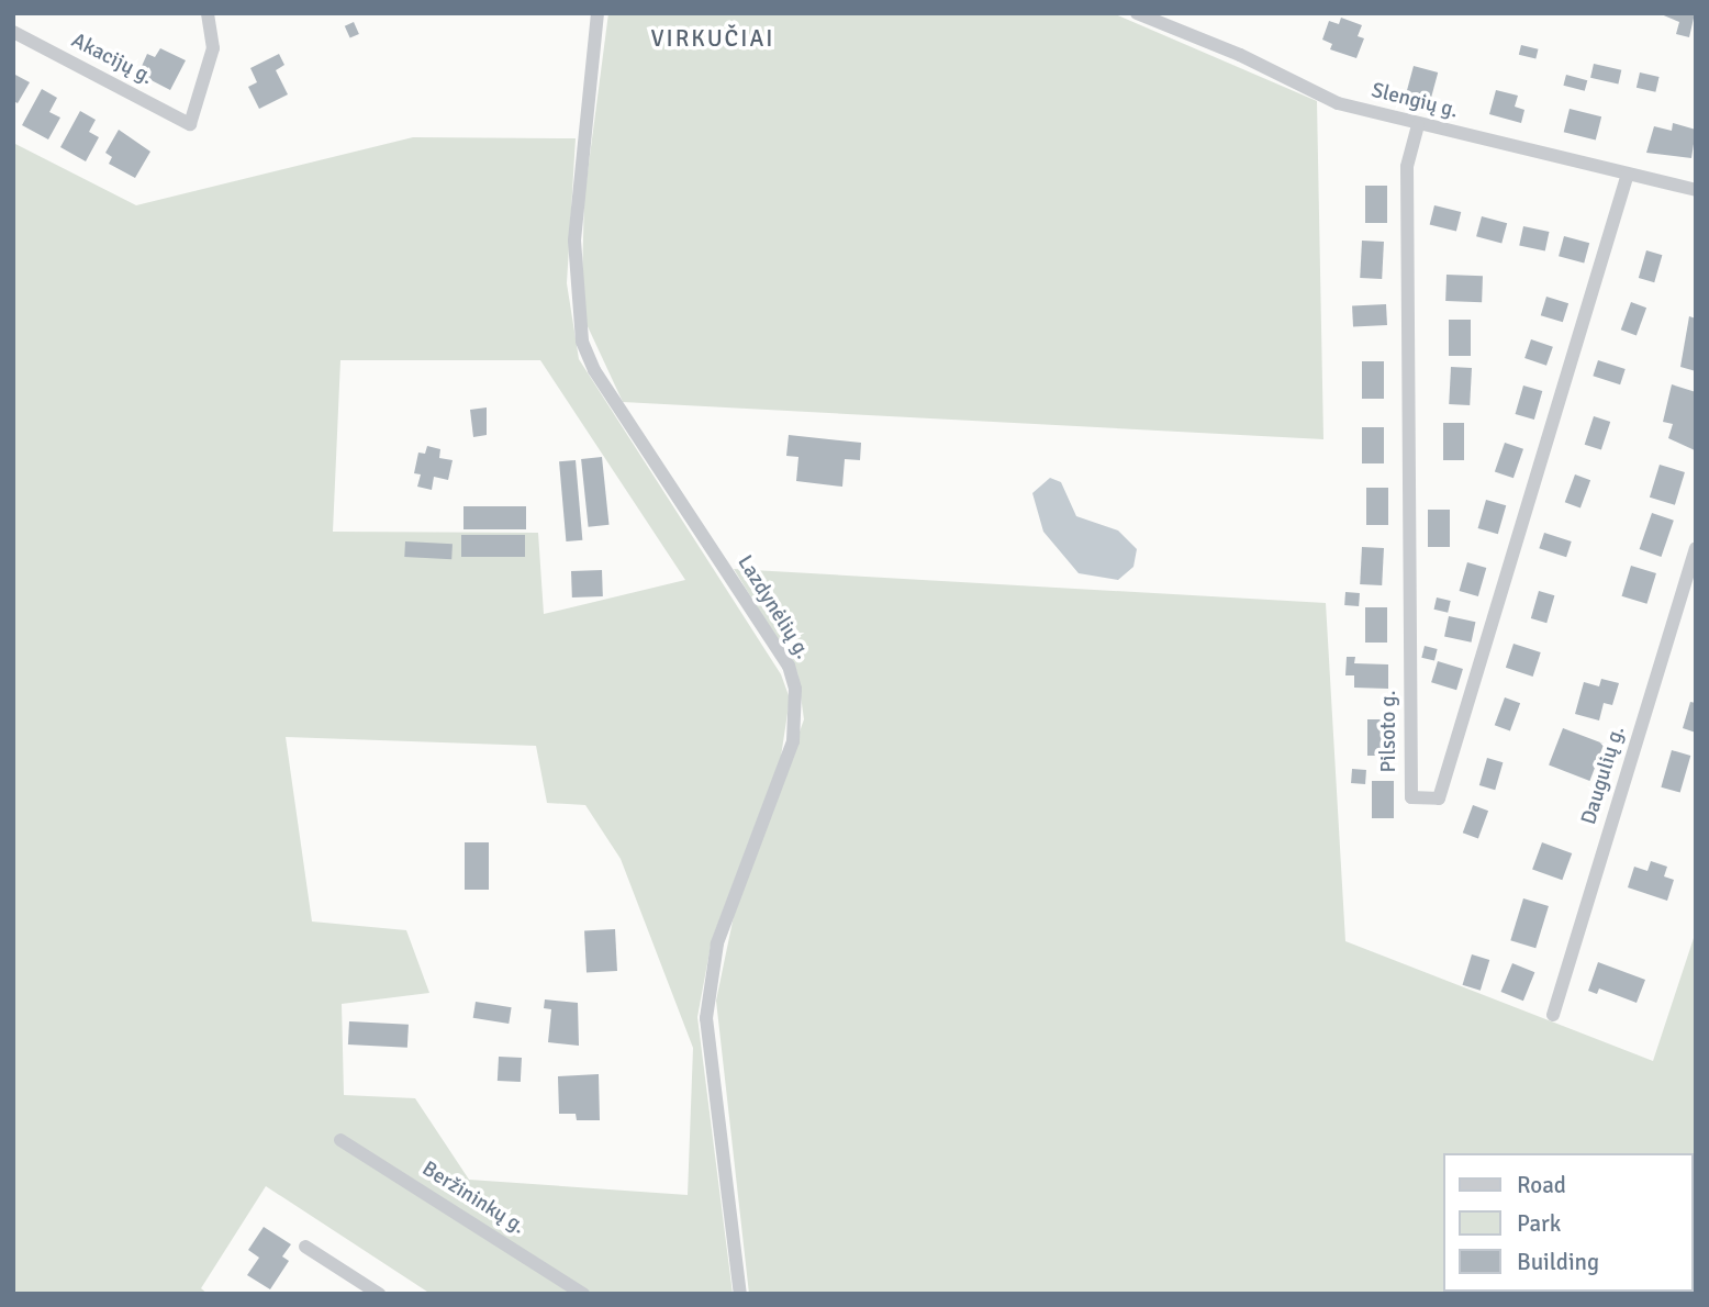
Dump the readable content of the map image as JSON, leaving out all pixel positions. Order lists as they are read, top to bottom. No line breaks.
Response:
{"streets":{"street":["Akacijų g.","Slengių g.","Lazdynėlių g.","Pilsoto g.","Daugulių g.","Beržininkų g."]},"crossings":[["Slengių g.","Pilsoto g."]],"districts":["VIRKUČIAI"],"legend":["Road","Park","Building"]}
